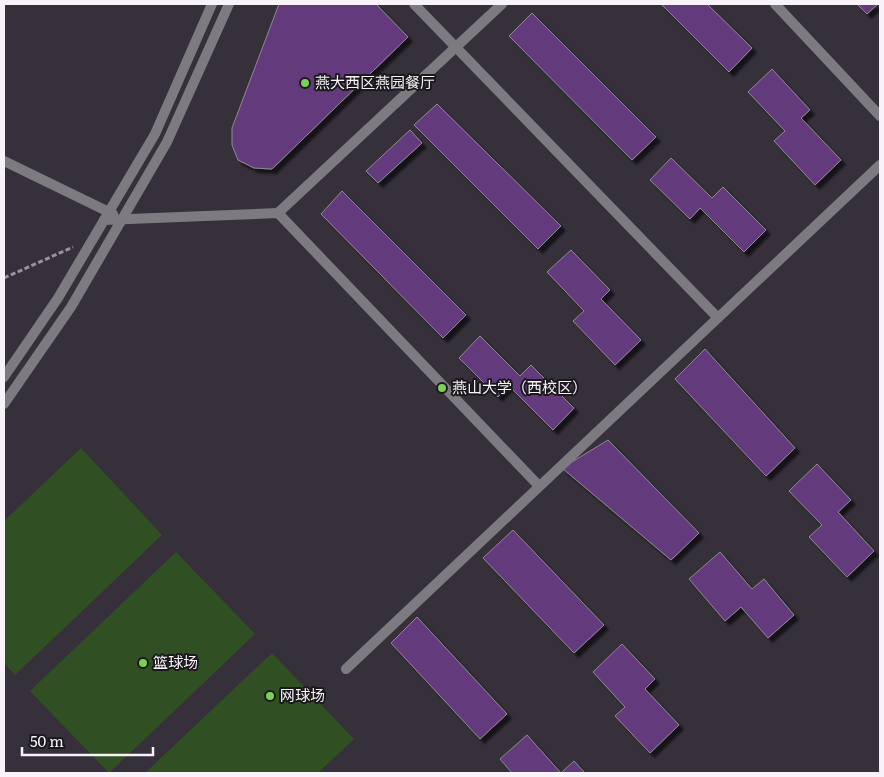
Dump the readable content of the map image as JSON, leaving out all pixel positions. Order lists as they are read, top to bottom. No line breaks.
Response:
{"places":["燕大西区燕园餐厅","燕山大学（西校区）","篮球场","网球场"],"scale_bar":"50 m"}
